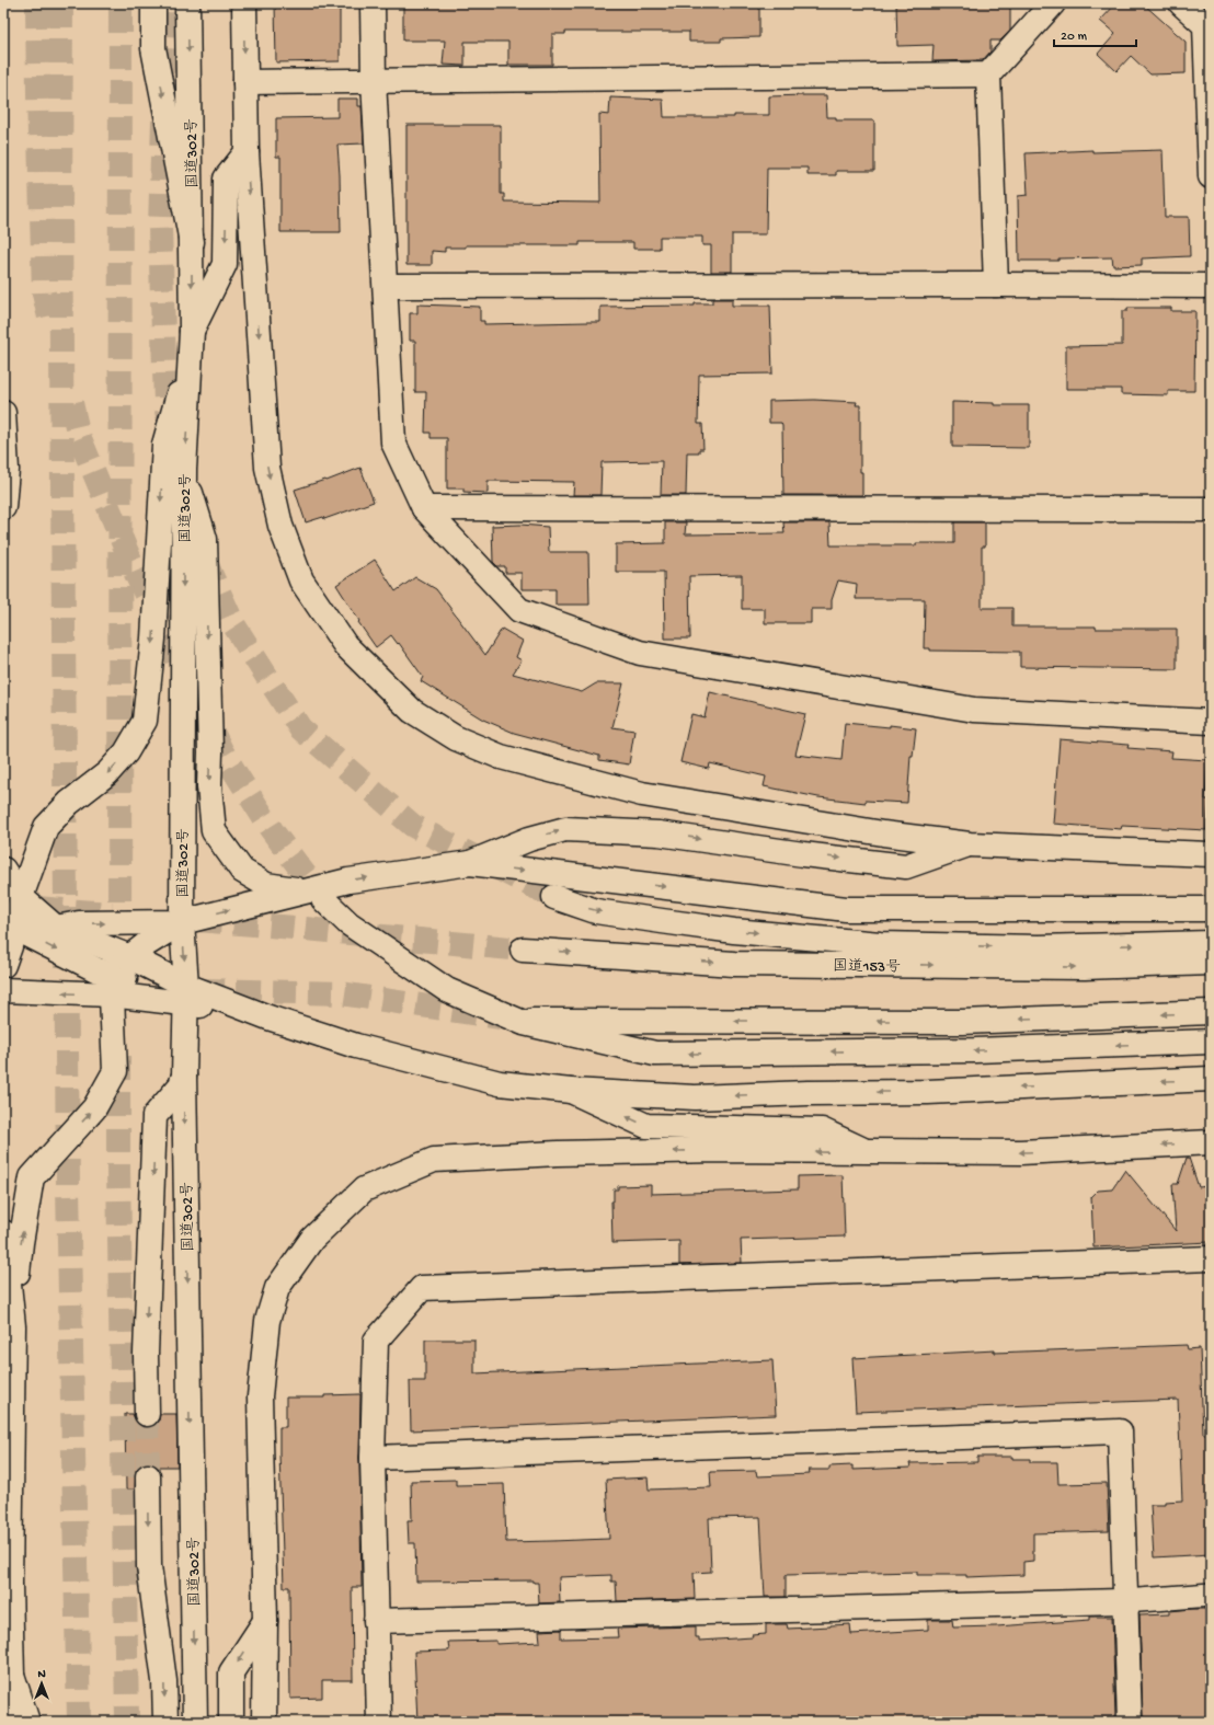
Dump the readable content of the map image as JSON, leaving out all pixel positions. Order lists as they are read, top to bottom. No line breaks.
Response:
{"streets":{"main road":["国道302号","国道153号"]},"scale_bar":"20 m","north":"top"}
